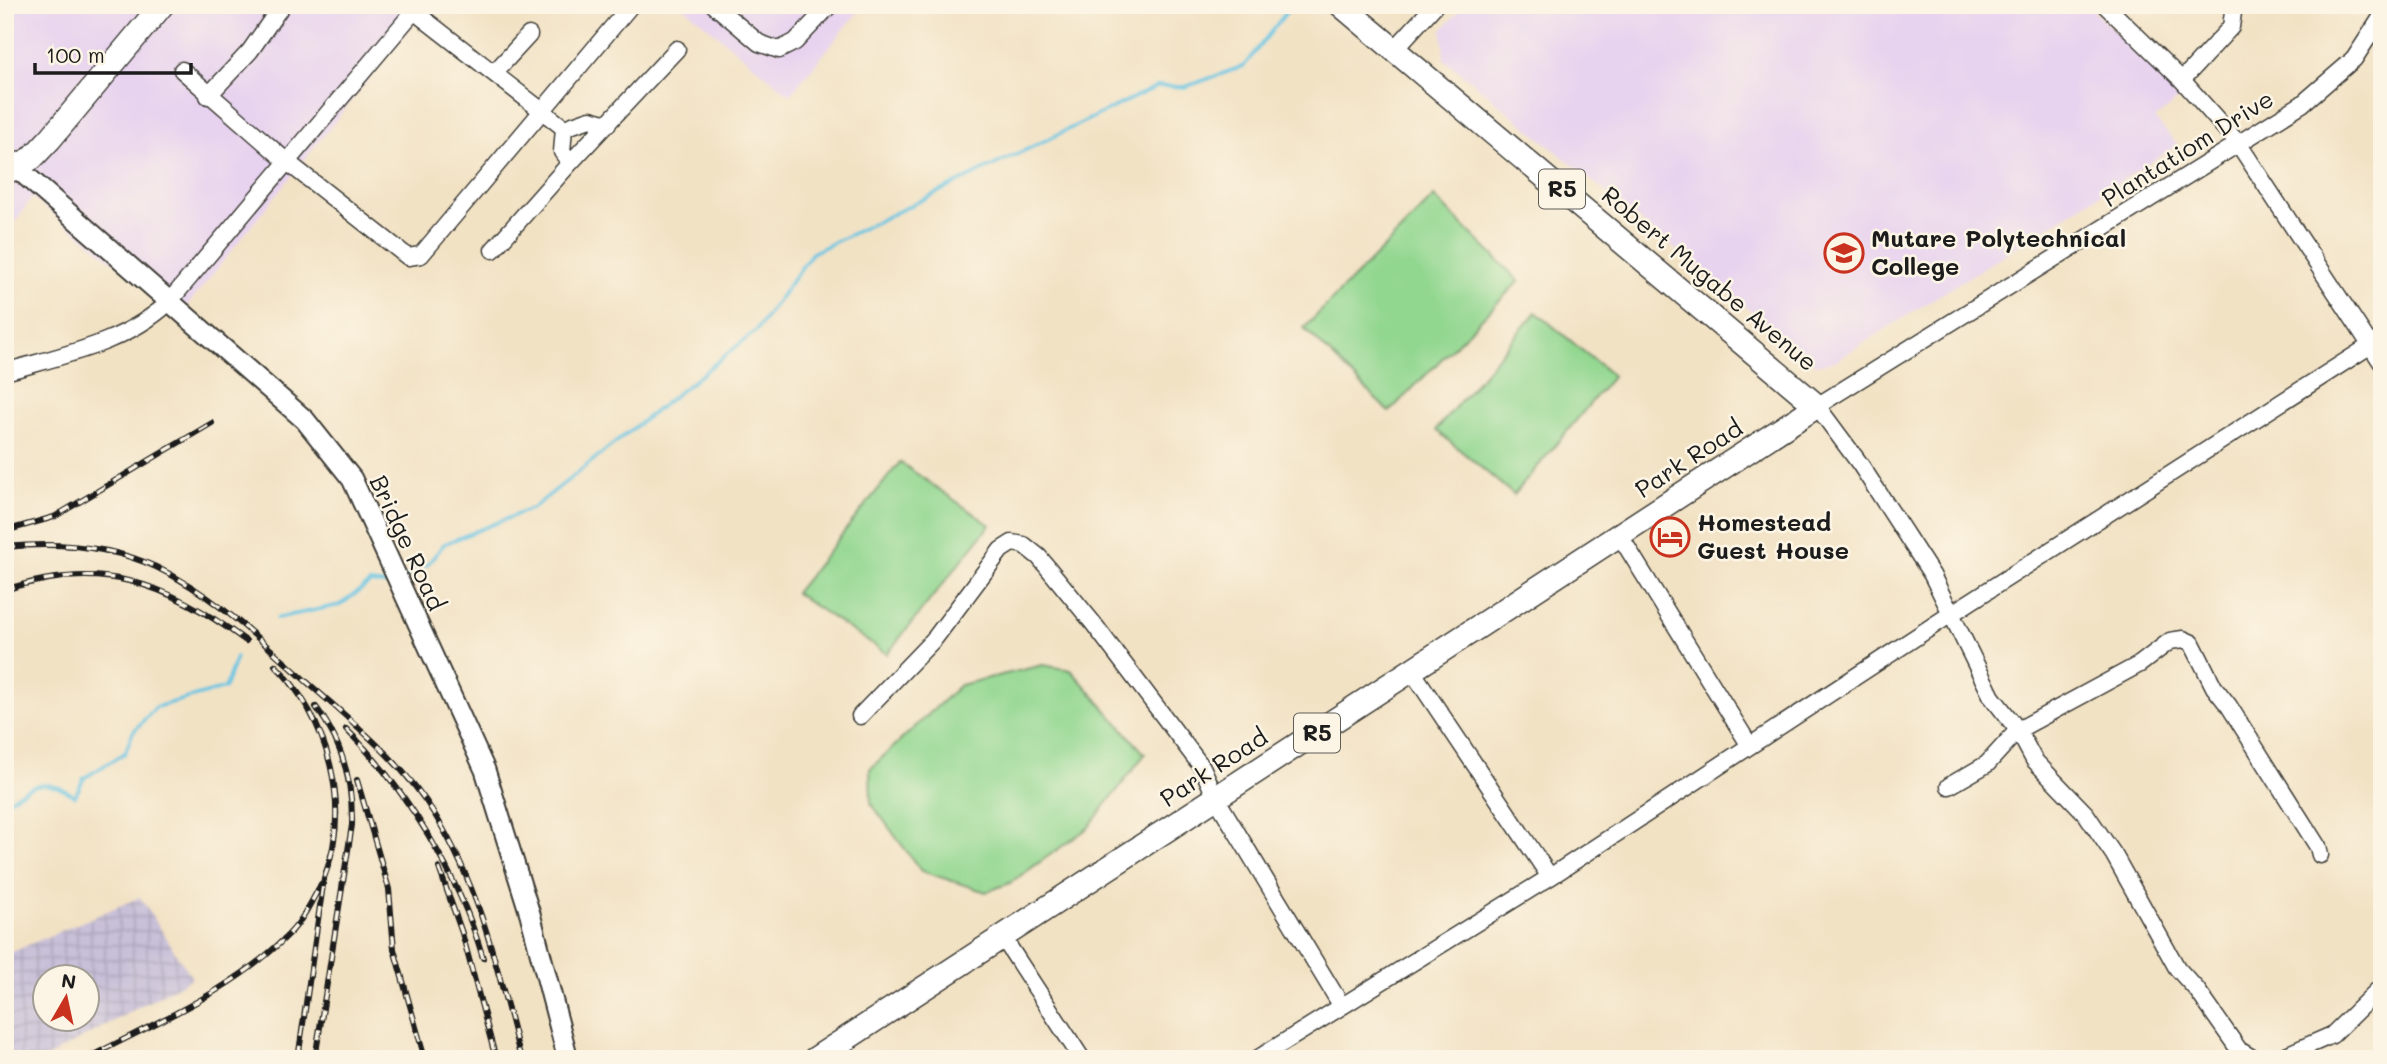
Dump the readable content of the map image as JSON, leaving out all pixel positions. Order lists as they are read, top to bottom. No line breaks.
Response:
{"streets":{"highway":["R5","Robert Mugabe Avenue","Park Road"],"main road":["Bridge Road"],"street":["Plantatiom Drive"]},"crossings":[["Plantatiom Drive","Robert Mugabe Avenue"],["Plantatiom Drive","Park Road"],["Robert Mugabe Avenue","Park Road"]],"places":{"school or university":["Mutare Polytechnical College"],"hotel":["Homestead Guest House"]},"scale_bar":"100 m","north":"top"}
